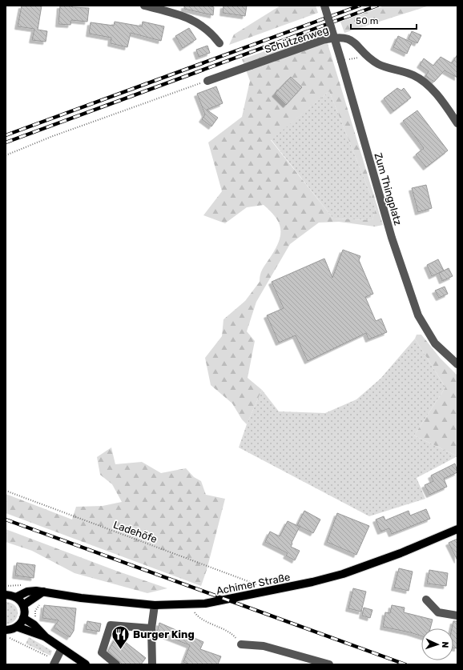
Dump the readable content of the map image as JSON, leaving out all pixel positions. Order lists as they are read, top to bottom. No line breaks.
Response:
{"streets":{"main road":["Achimer Straße"],"street":["Schützenweg","Zum Thingplatz"],"path":["Ladehöfe"]},"places":{"restaurant":["Burger King"]},"scale_bar":"50 m","north":"right"}
